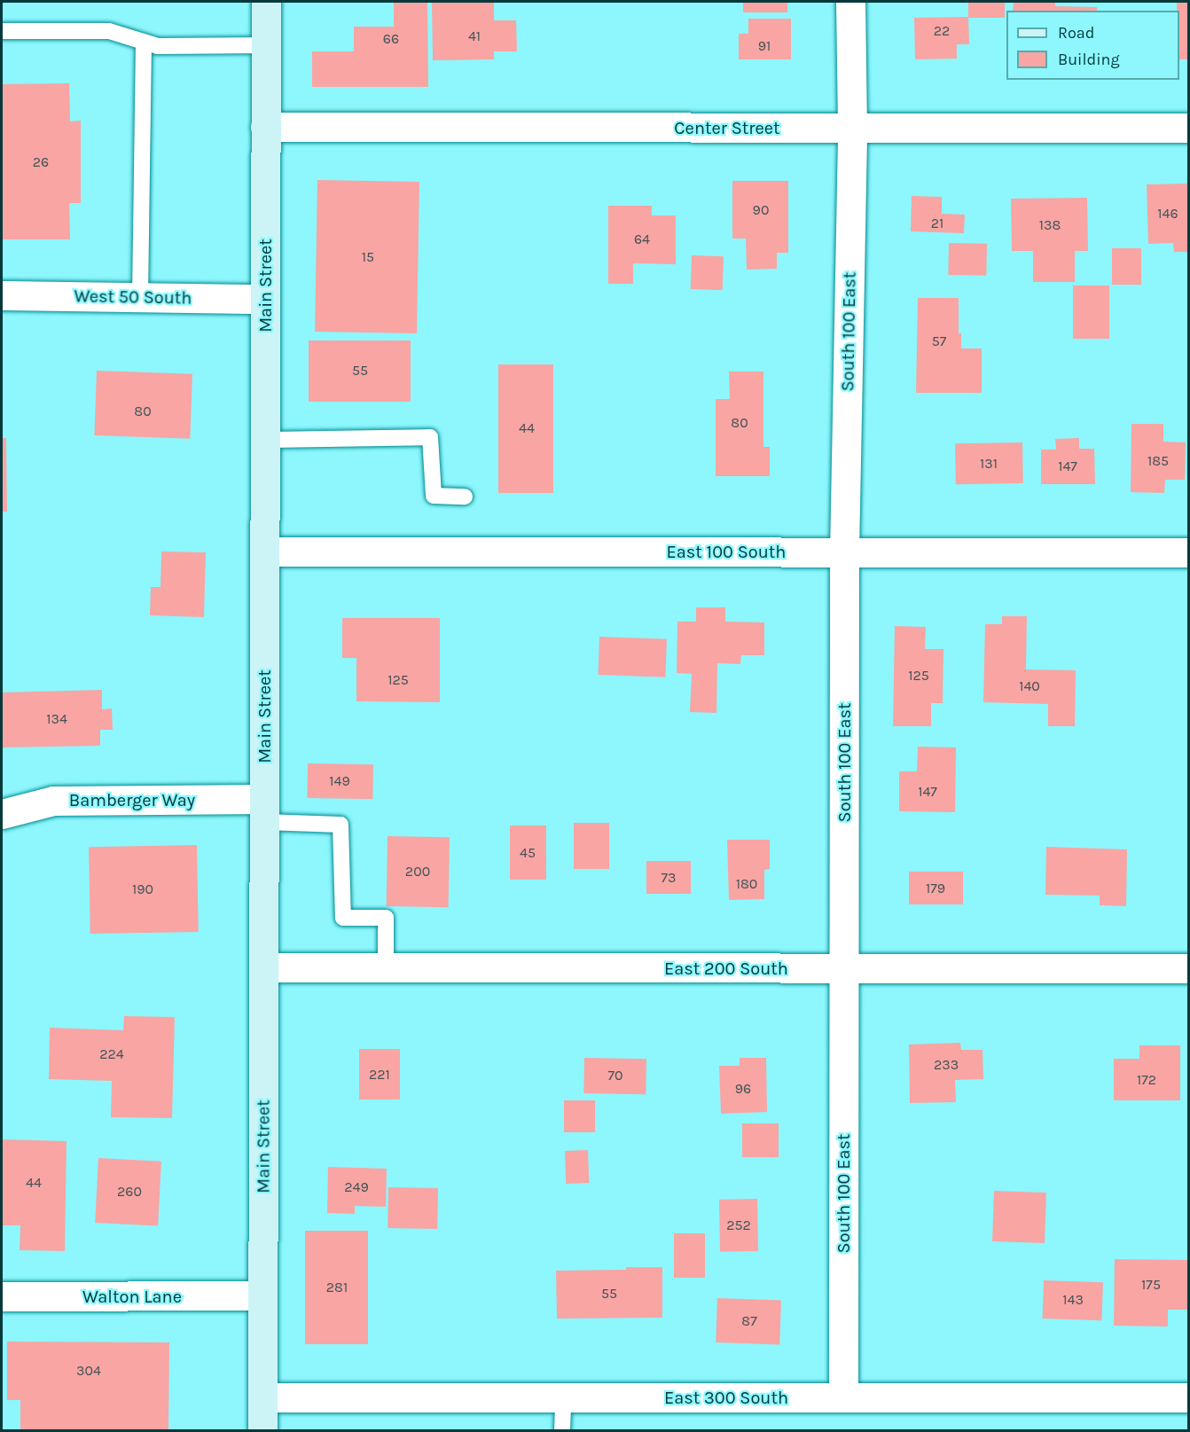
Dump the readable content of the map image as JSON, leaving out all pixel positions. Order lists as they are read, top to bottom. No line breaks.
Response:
{"streets":{"main road":["Main Street"],"street":["Center Street","West 50 South","South 100 East","East 100 South","Bamberger Way","East 200 South","Walton Lane","East 300 South"]},"crossings":[["Center Street","Main Street"],["Center Street","South 100 East"],["Main Street","West 50 South"],["Main Street","East 100 South"],["Main Street","Bamberger Way"],["Main Street","East 200 South"],["Main Street","Walton Lane"],["Main Street","East 300 South"],["South 100 East","East 100 South"],["South 100 East","East 200 South"],["South 100 East","East 300 South"]],"house_numbers":["22","41","66","91","26","90","146","21","138","64","15","57","55","80","80","44","185","131","147","125","125","140","134","149","147","45","200","73","180","179","190","224","233","221","70","172","96","44","249","260","252","175","281","55","143","87","304"],"legend":["Road","Building"]}
